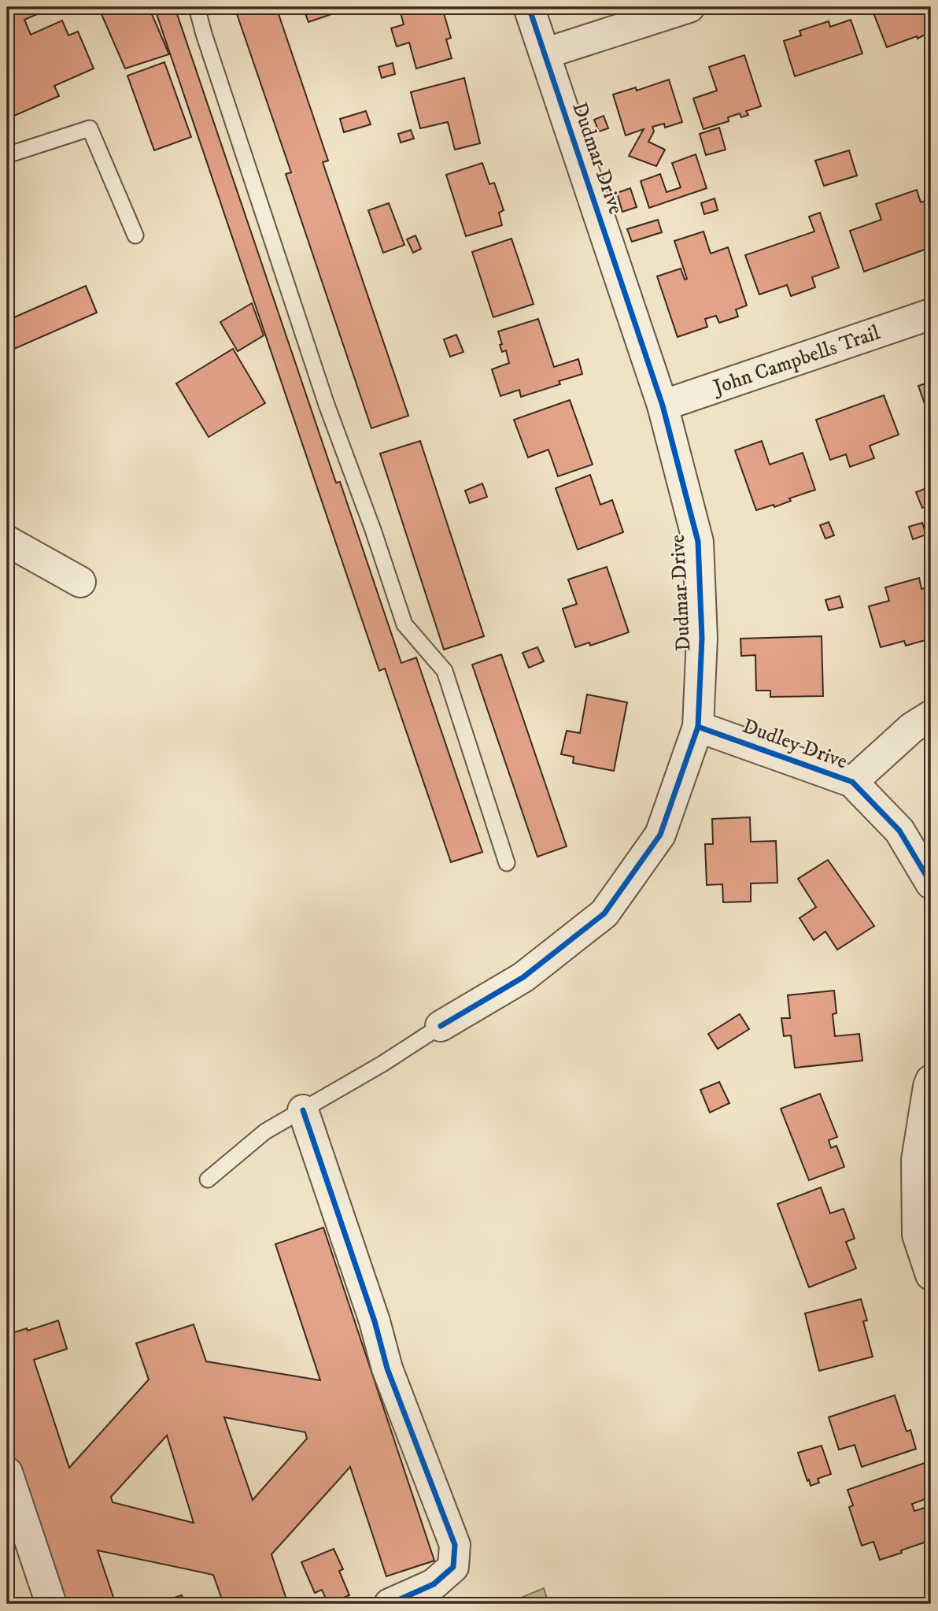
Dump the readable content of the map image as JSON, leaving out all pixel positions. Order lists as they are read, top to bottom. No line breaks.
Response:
{"streets":{"street":["Dudmar Drive","John Campbells Trail","Dudley Drive"]},"crossings":[["Dudmar Drive","John Campbells Trail"],["Dudmar Drive","Dudley Drive"]]}
